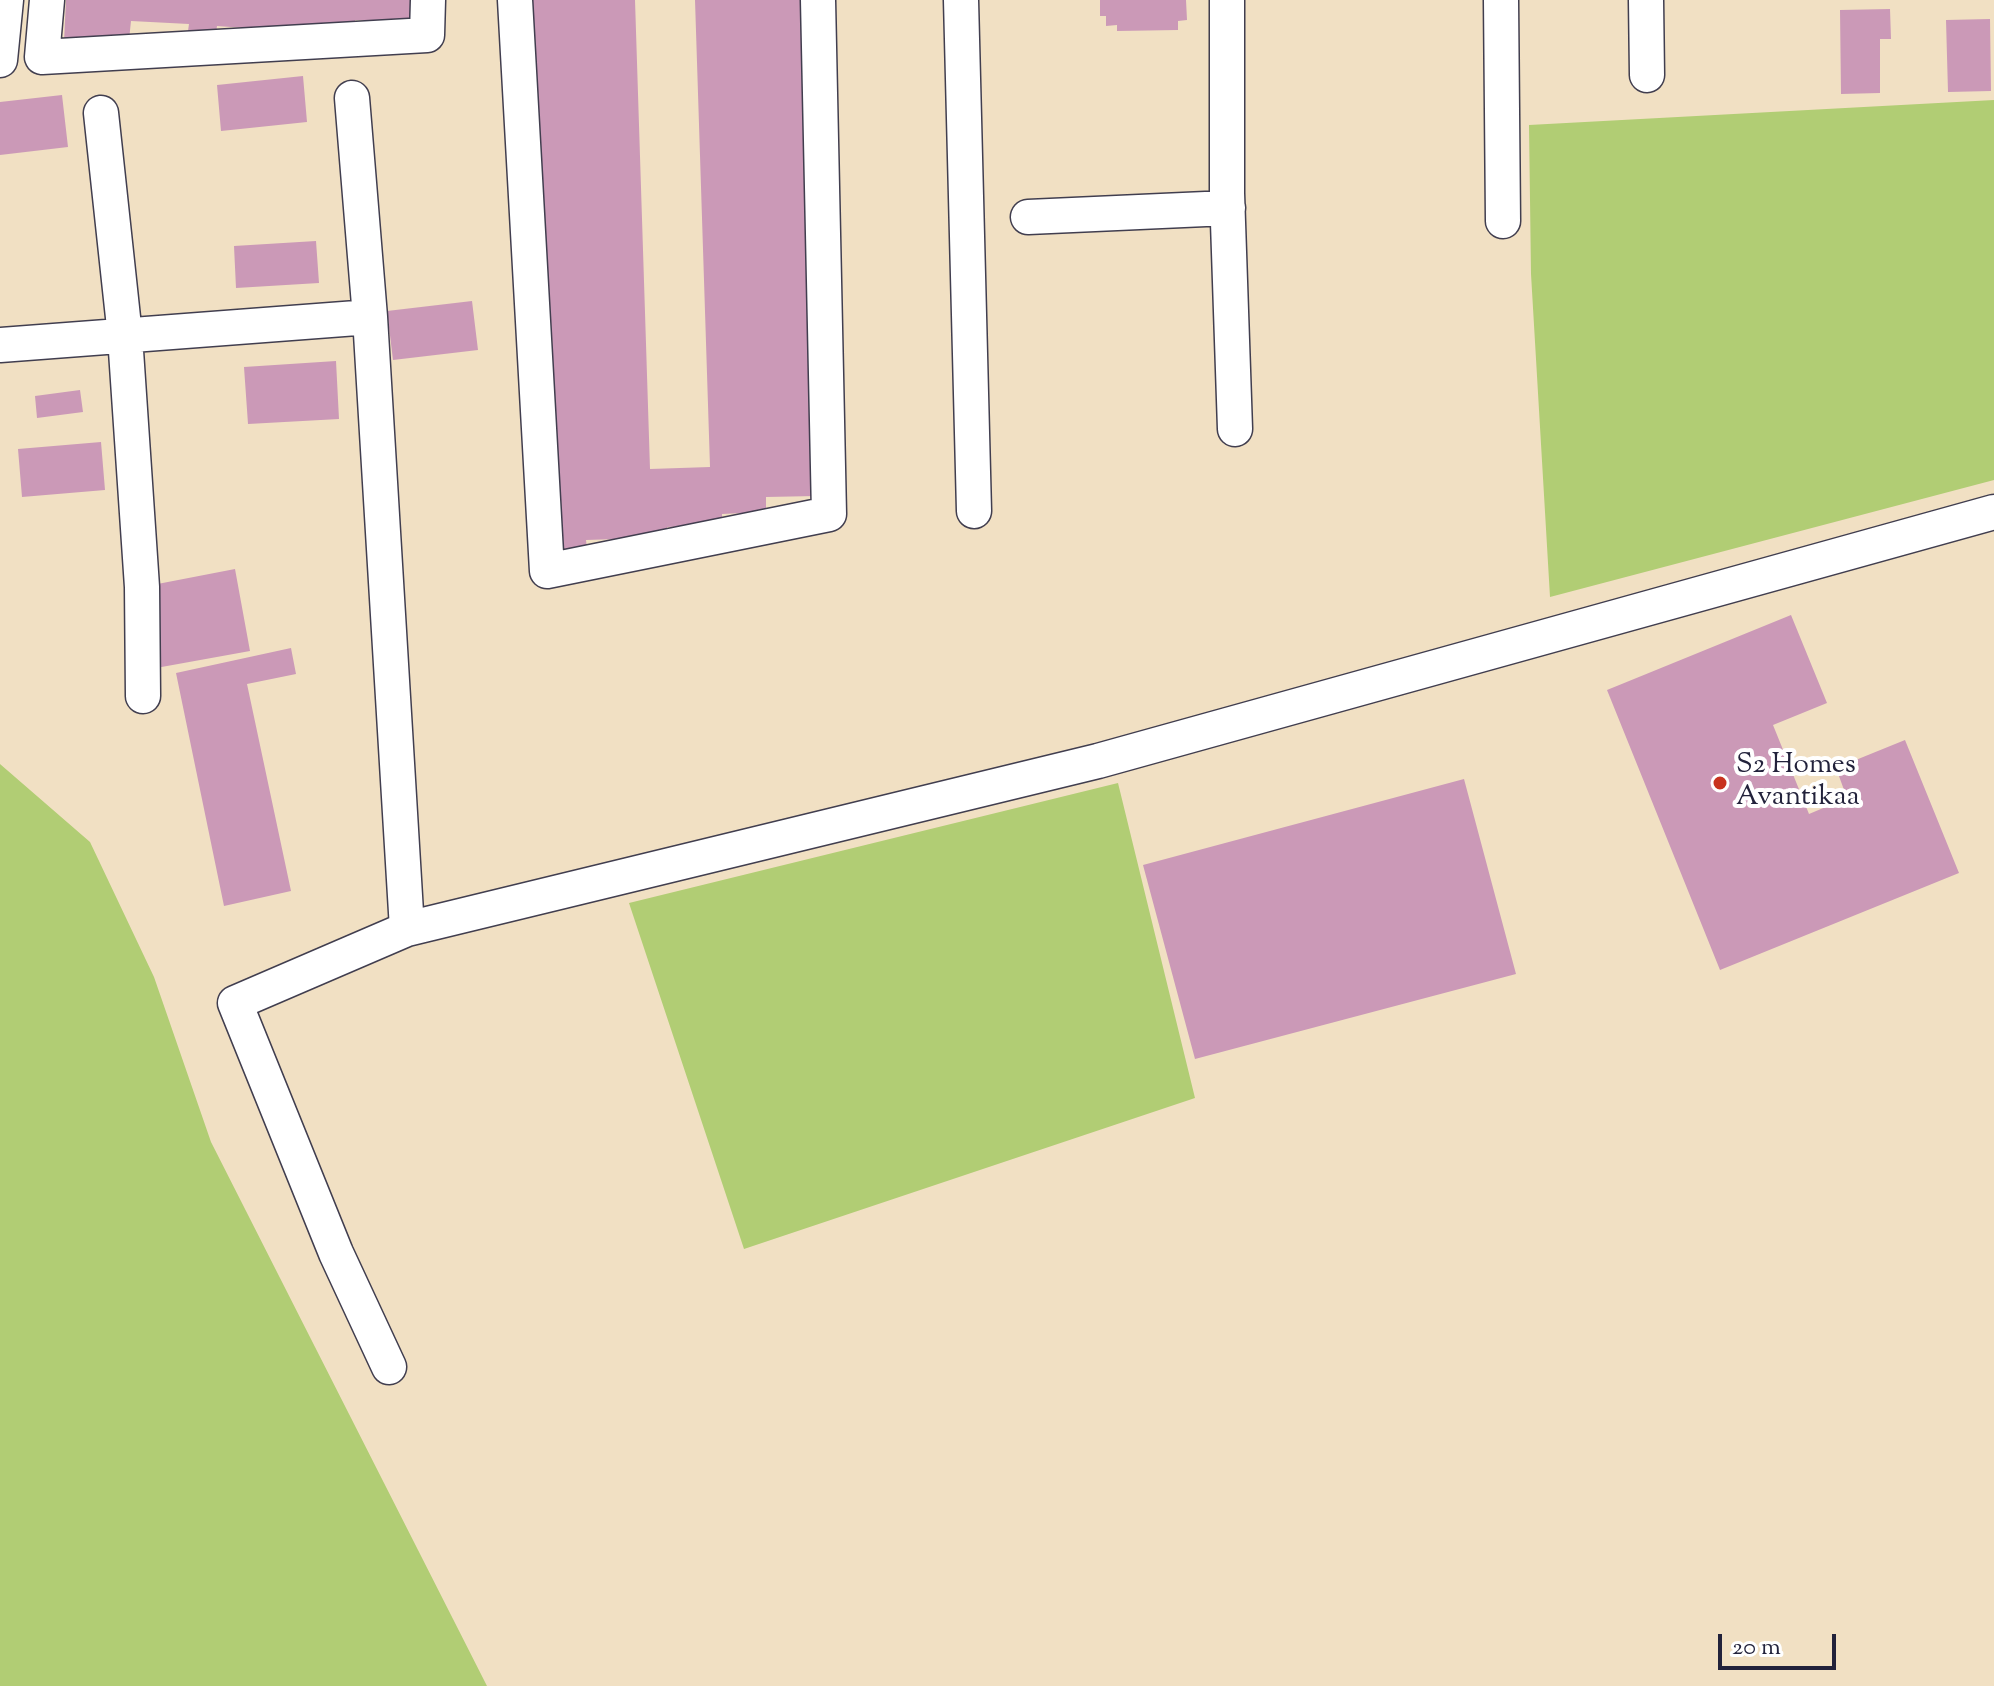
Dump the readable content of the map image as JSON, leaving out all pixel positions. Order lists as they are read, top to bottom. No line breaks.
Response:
{"places":["S2 Homes Avantikaa"],"scale_bar":"20 m"}
